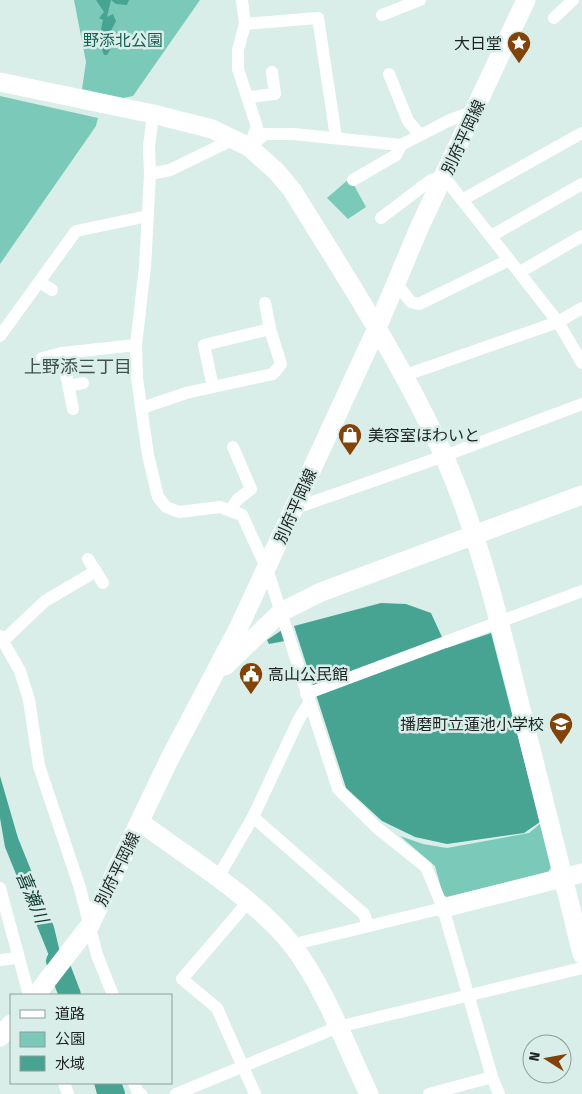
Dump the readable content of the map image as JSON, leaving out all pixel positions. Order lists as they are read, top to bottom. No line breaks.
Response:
{"streets":{"street":["別府平岡線"]},"districts":["上野添三丁目"],"water":["喜瀬川"],"parks":["野添北公園"],"places":{"place":["大日堂"],"shop":["美容室ほわいと"],"public building":["高山公民館"],"school or university":["播磨町立蓮池小学校"]},"legend":["道路","公園","水域"],"north":"left"}
